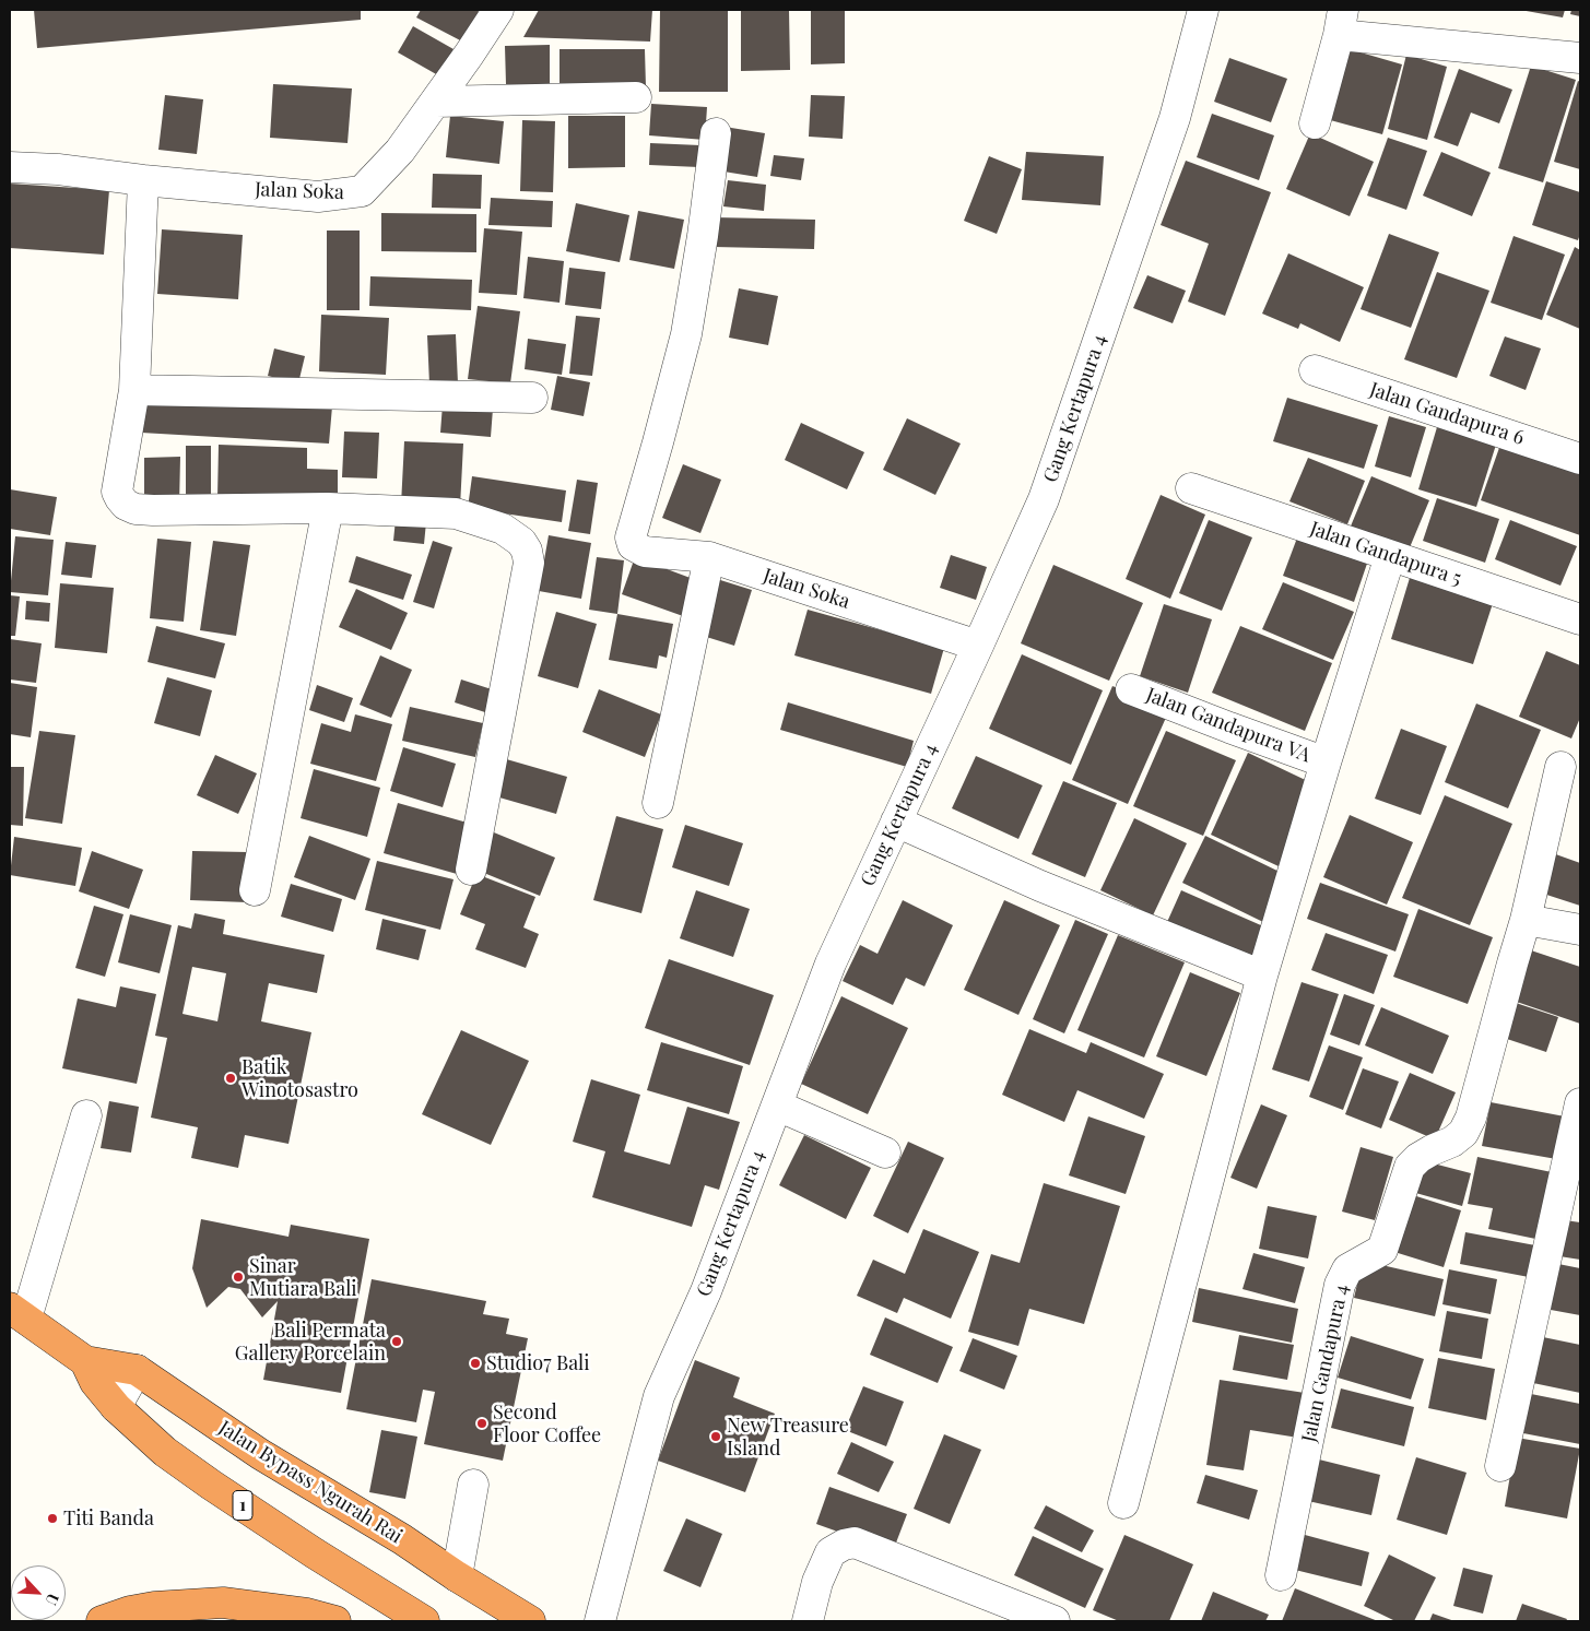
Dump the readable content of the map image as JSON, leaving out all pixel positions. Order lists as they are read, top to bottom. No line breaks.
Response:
{"streets":{"highway":["Jalan Bypass Ngurah Rai","1"],"street":["Jalan Soka","Gang Kertapura 4","Jalan Gandapura 6","Jalan Gandapura 5","Jalan Gandapura VA","Jalan Gandapura 4"]},"crossings":[["Jalan Soka","Gang Kertapura 4"]],"places":["Batik Winotosastro","Sinar Mutiara Bali","Bali Permata Gallery Porcelain","Studio7 Bali","Second Floor Coffee","New Treasure Island","Titi Banda"],"north":"bottom right"}
